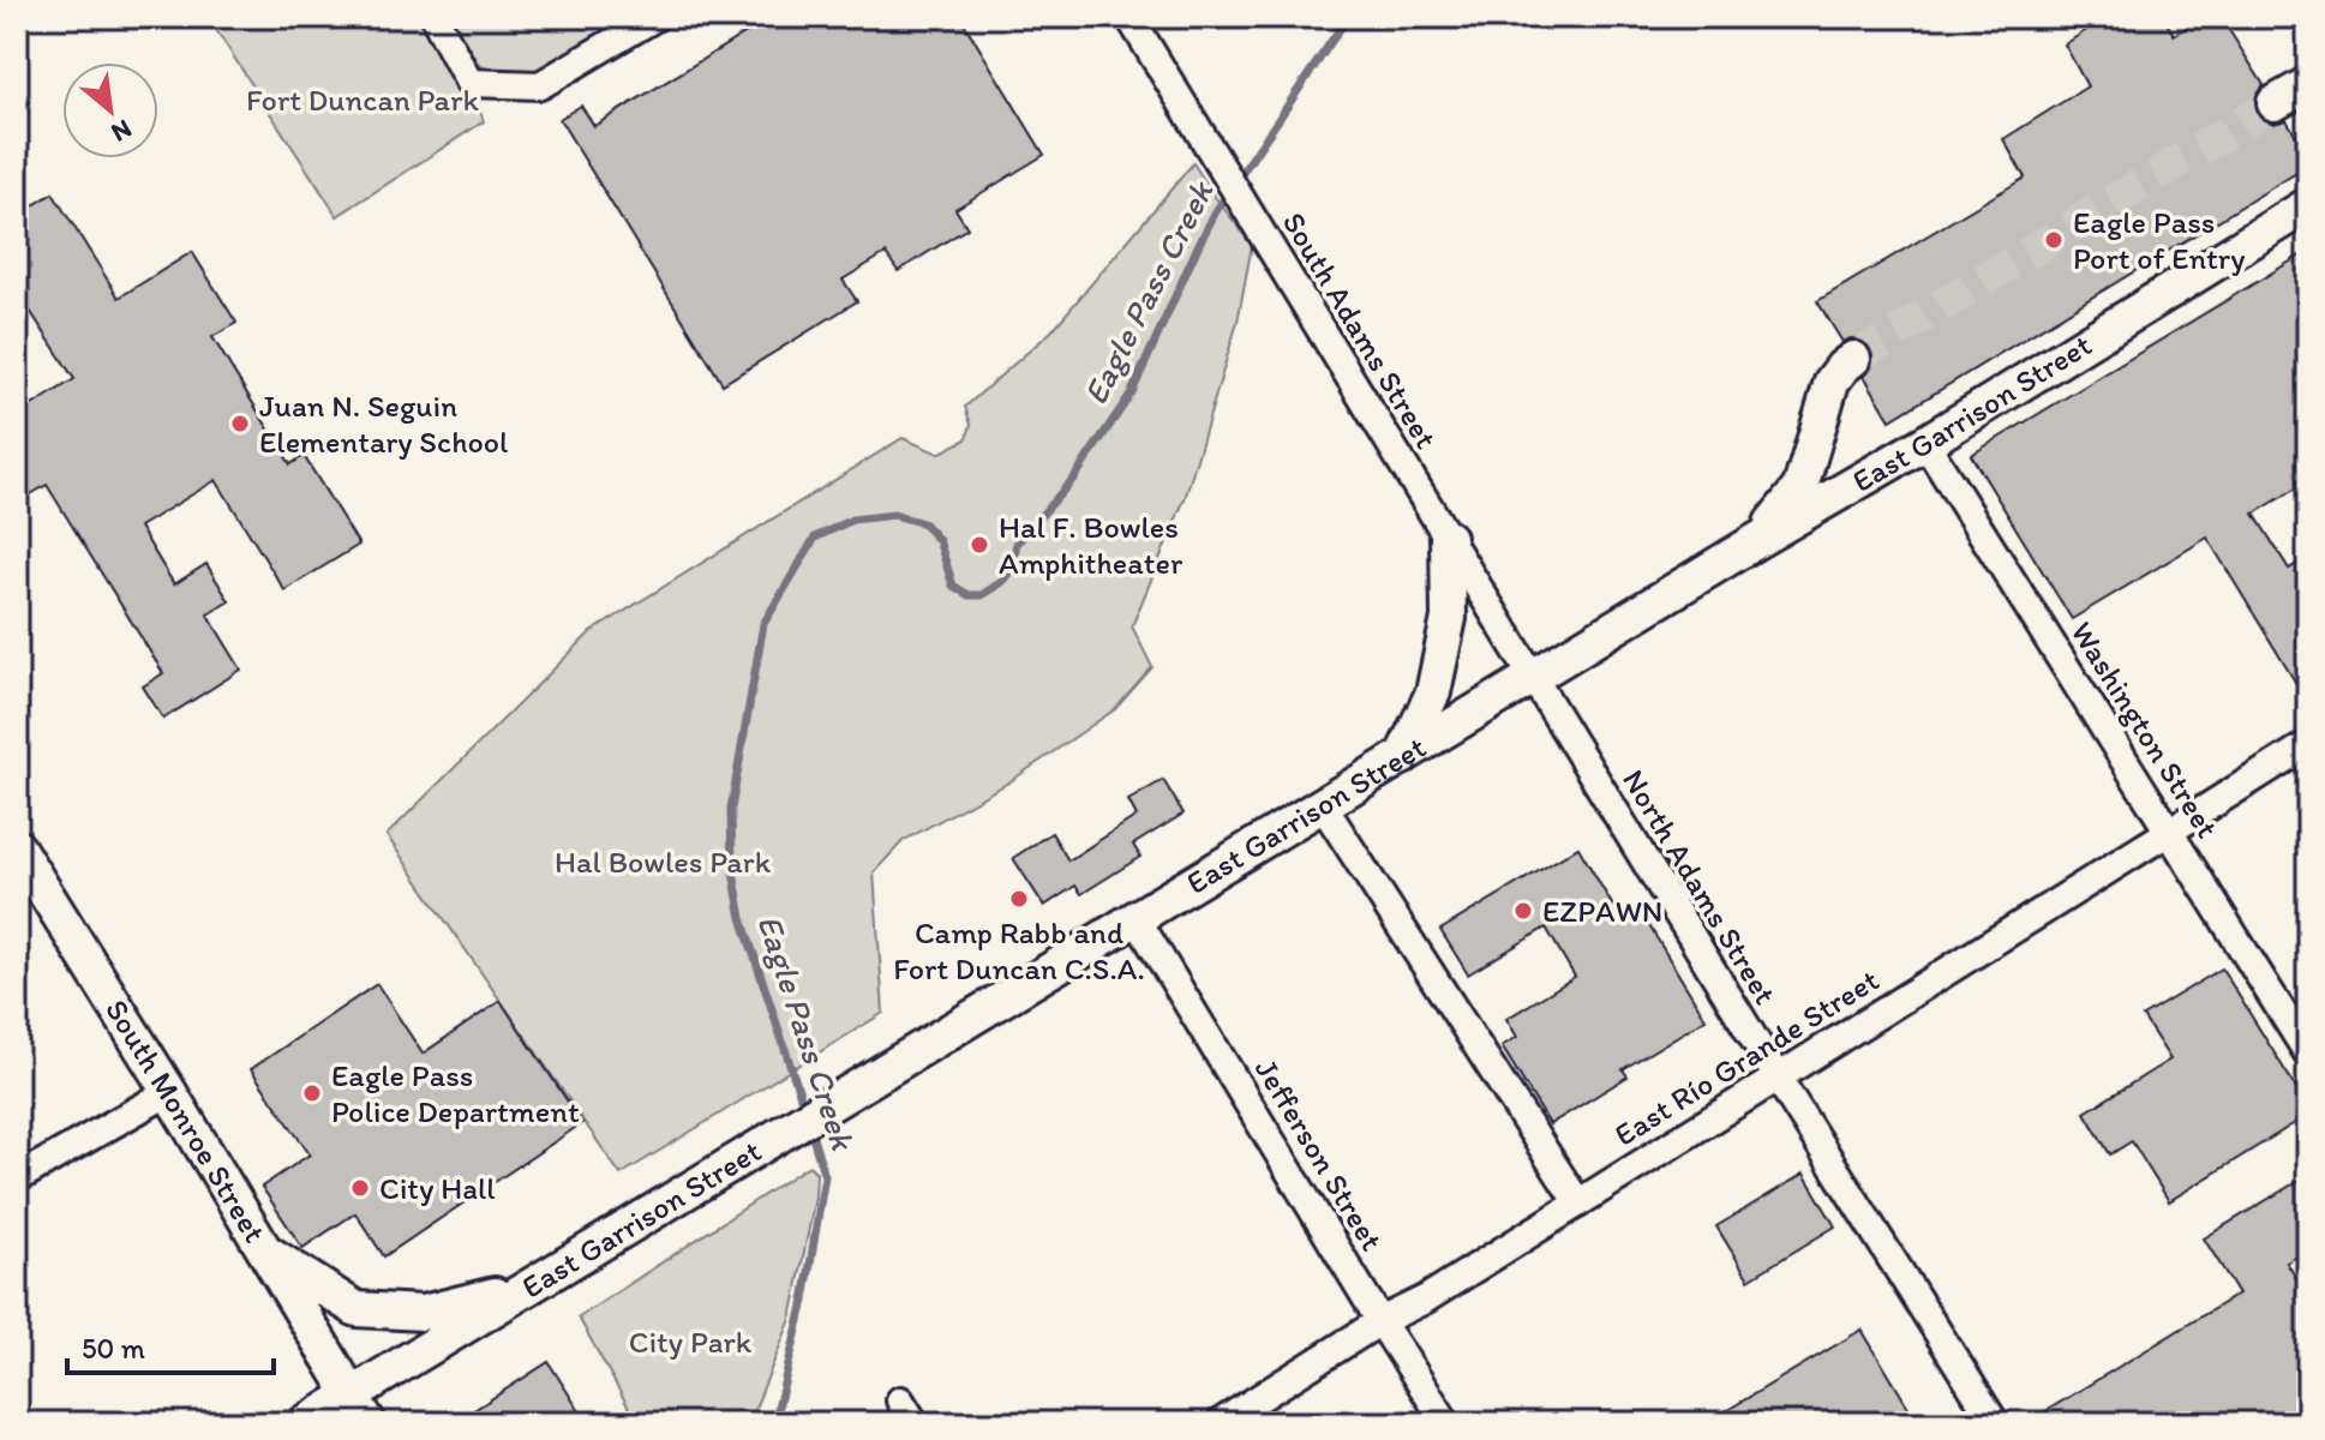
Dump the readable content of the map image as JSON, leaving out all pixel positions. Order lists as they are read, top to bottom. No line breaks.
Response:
{"streets":{"main road":["East Garrison Street","South Monroe Street"],"street":["South Adams Street","Washington Street","North Adams Street","East Río Grande Street","Jefferson Street"]},"crossings":[["South Adams Street","East Garrison Street"],["South Adams Street","North Adams Street"],["East Garrison Street","Washington Street"],["East Garrison Street","North Adams Street"],["East Garrison Street","South Monroe Street"],["East Garrison Street","Jefferson Street"],["Washington Street","East Río Grande Street"],["North Adams Street","East Río Grande Street"],["East Río Grande Street","Jefferson Street"]],"water":["Eagle Pass Creek"],"parks":["Fort Duncan Park","Hal Bowles Park","City Park"],"places":["Eagle Pass Port of Entry","Juan N. Seguin Elementary School","Hal F. Bowles Amphitheater","Camp Rabb and Fort Duncan C.S.A.","EZPAWN","Eagle Pass Police Department","City Hall"],"scale_bar":"50 m","north":"bottom right"}
